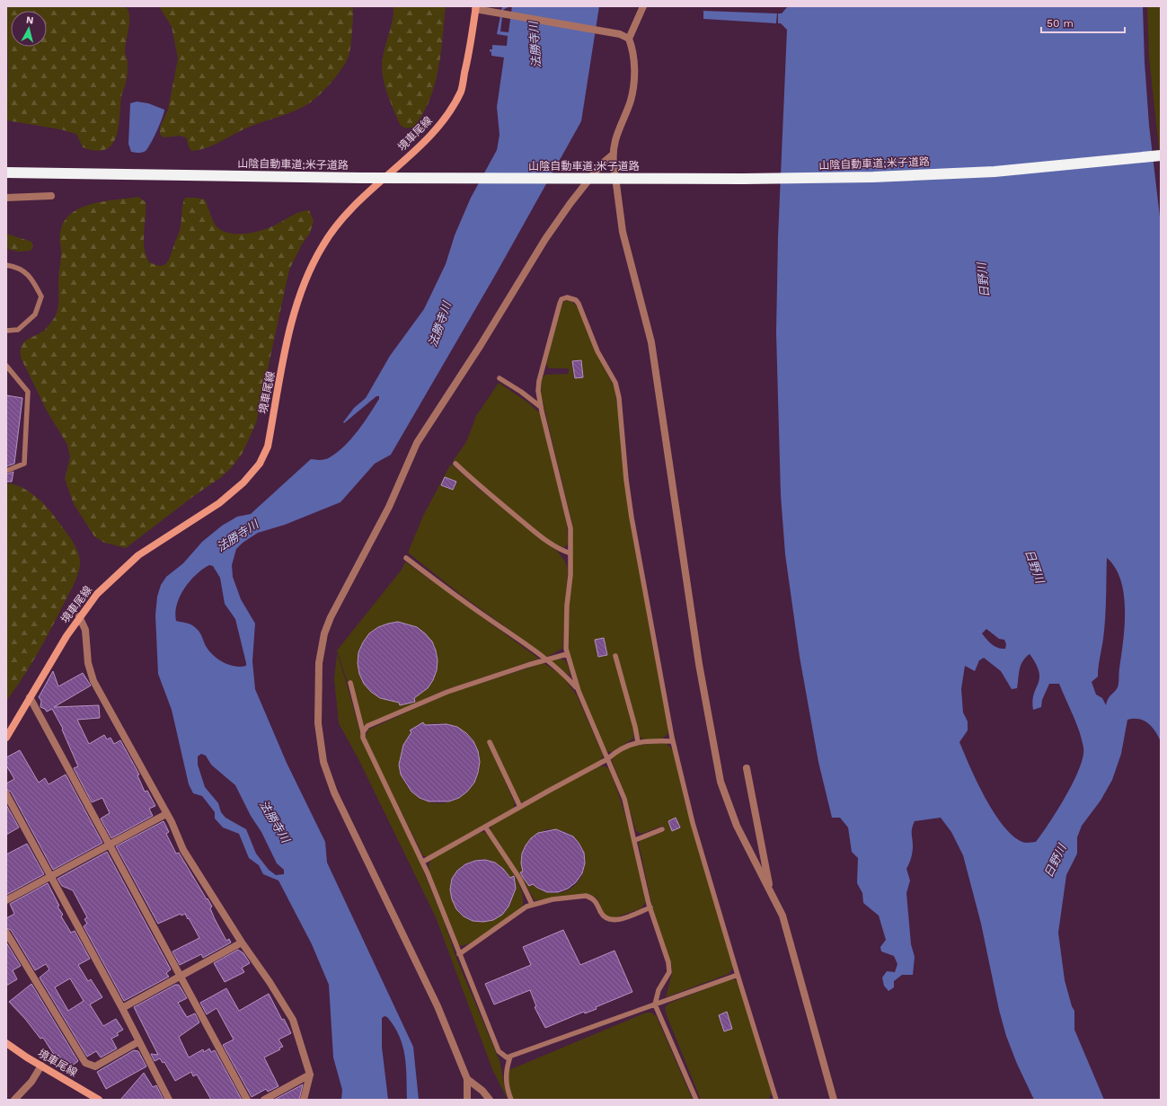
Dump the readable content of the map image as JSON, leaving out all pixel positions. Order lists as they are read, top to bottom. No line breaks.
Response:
{"streets":{"highway":["山陰自動車道;米子道路"],"main road":["境車尾線"]},"water":["法勝寺川","日野川"],"scale_bar":"50 m","north":"top"}
